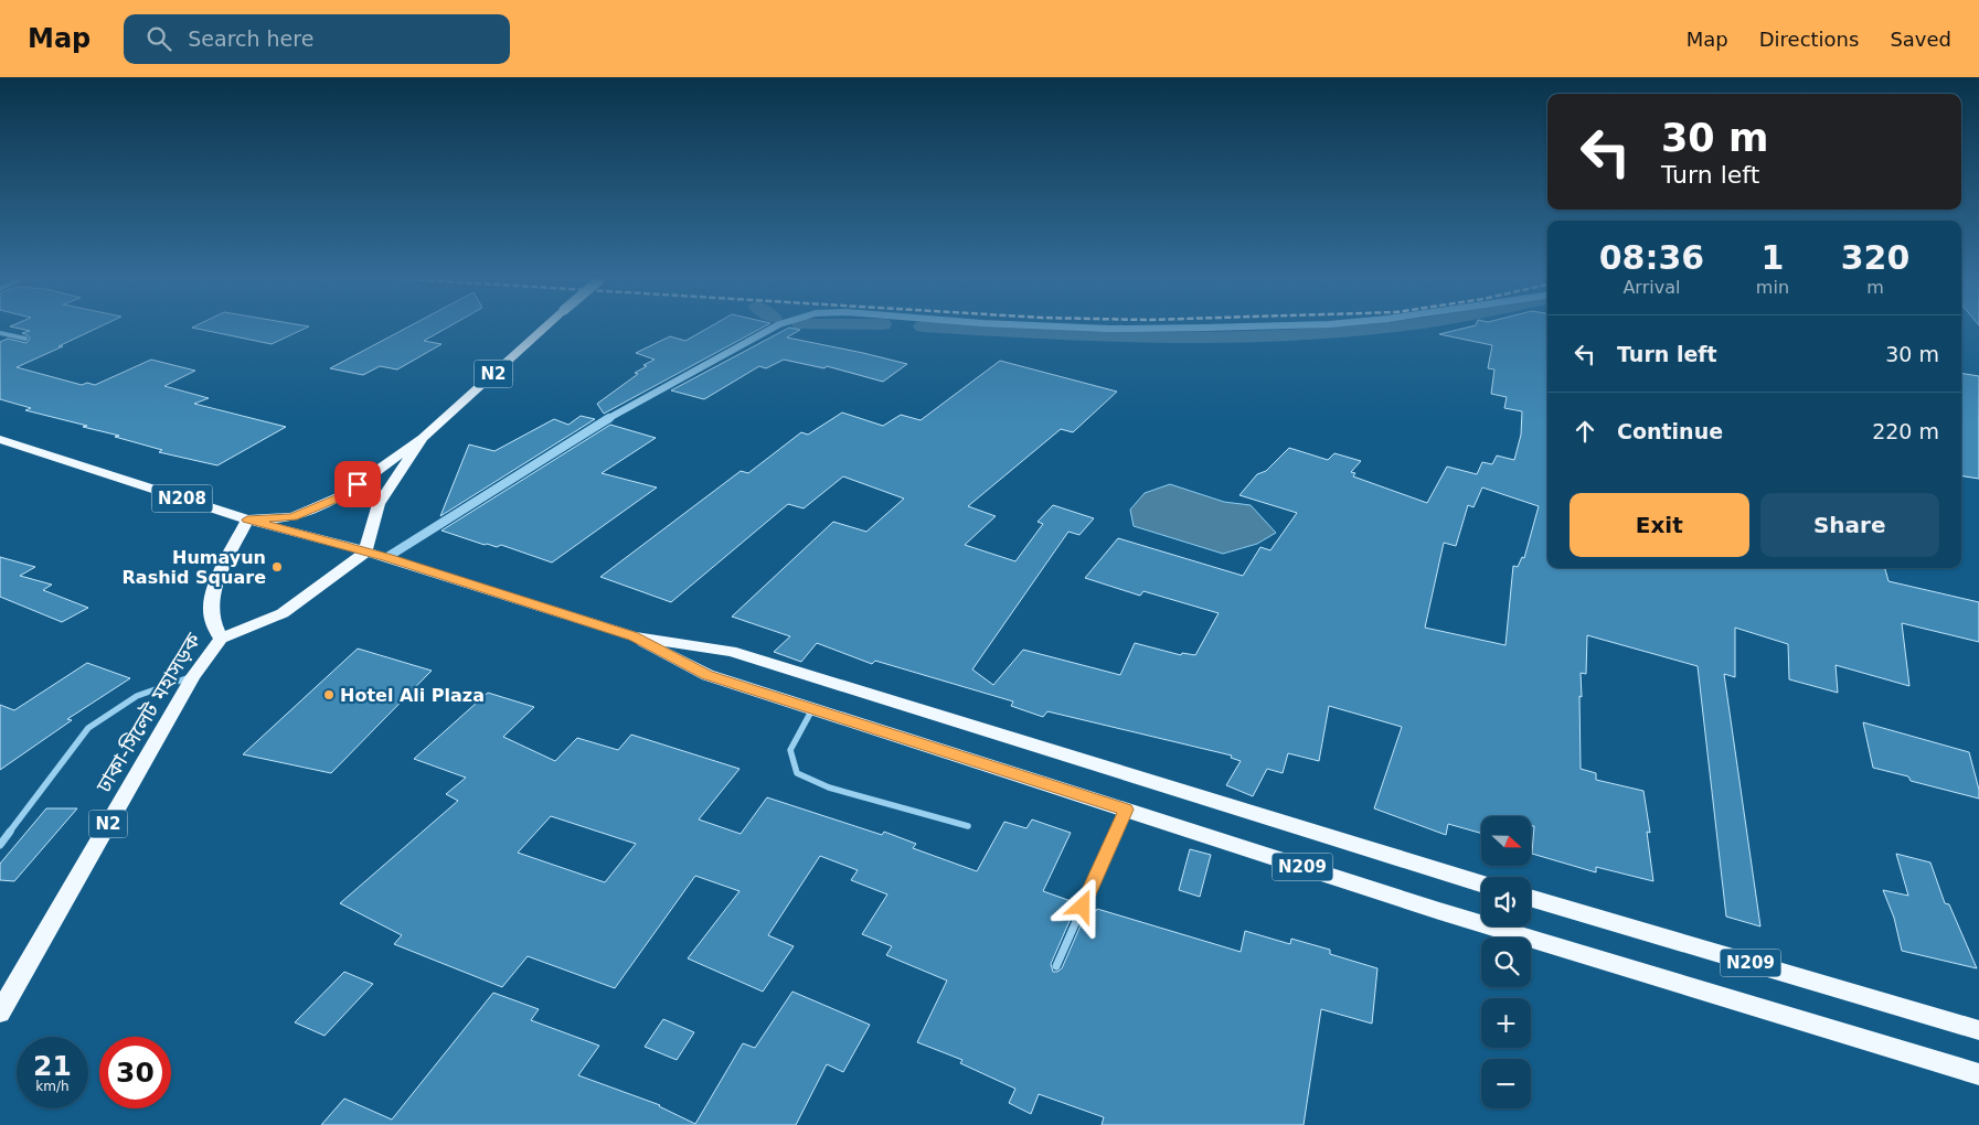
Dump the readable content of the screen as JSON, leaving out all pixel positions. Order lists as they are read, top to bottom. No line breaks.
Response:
{"streets":{"highway":["N2","N208","ঢাকা-সিলেট মহাসড়ক","N209"]},"crossings":[["N2","N208"],["N2","ঢাকা-সিলেট মহাসড়ক"],["N2","N209"],["N208","ঢাকা-সিলেট মহাসড়ক"],["N208","N209"],["ঢাকা-সিলেট মহাসড়ক","N209"]],"places":["Humayun Rashid Square","Hotel Ali Plaza"],"north":"right","page":{"header":"Map","search":"Search here","nav":["Map","Directions","Saved"],"turn":["30 m","Turn left"],"eta":["08:36","Arrival","1","min","320","m"],"list":[{"name":"Turn left","value":"30 m"},{"name":"Continue","value":"220 m"}],"buttons":["Exit","Share"],"map_buttons":["+","−"],"speed":"21 km/h","limit":"30"}}
